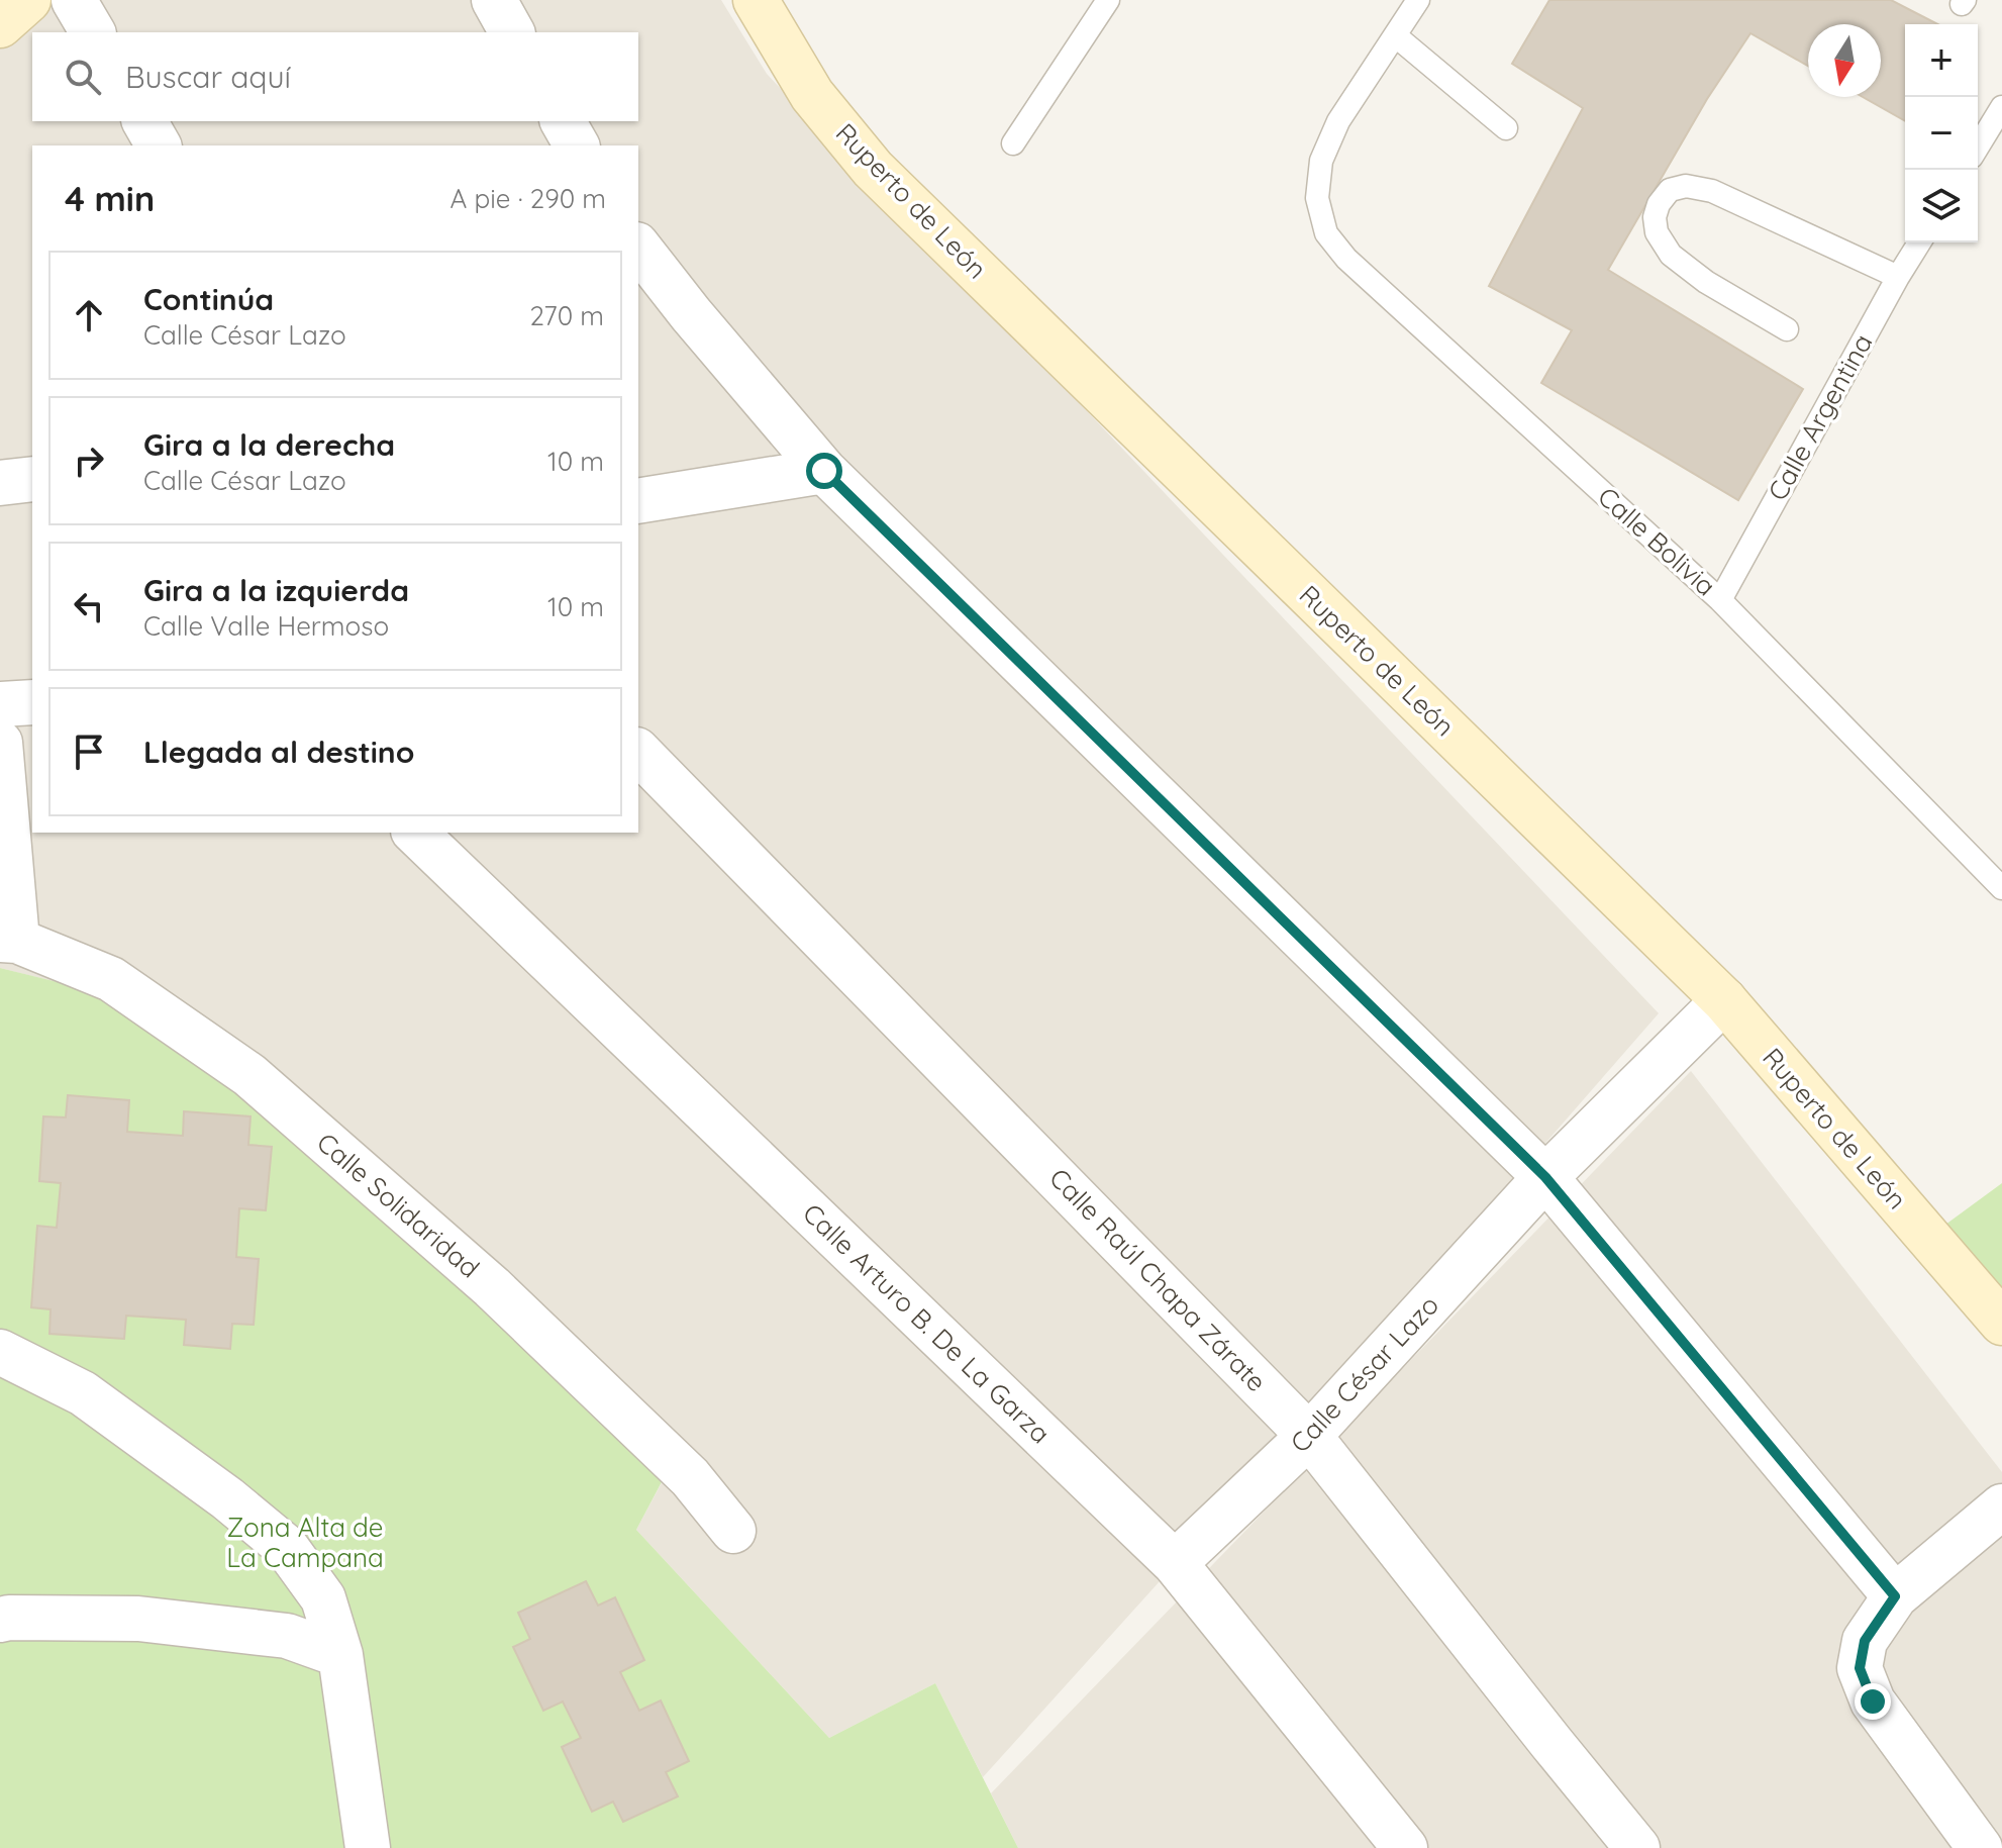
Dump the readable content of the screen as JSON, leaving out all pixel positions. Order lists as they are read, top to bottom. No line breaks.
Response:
{"streets":{"street":["Ruperto de León","Calle Solidaridad","Calle Raúl Chapa Zárate","Calle Arturo B. De La Garza","Calle César Lazo"],"lane":["Calle Argentina","Calle Bolivia"]},"crossings":[["Ruperto de León","Calle César Lazo"],["Calle Argentina","Calle Bolivia"],["Calle Raúl Chapa Zárate","Calle César Lazo"],["Calle Arturo B. De La Garza","Calle César Lazo"]],"parks":["Zona Alta de La Campana"],"north":"bottom","page":{"map_buttons":["+","−"],"search":"Buscar aquí","heading":["4 min","A pie · 290 m"],"list":[["Continúa","Calle César Lazo","270 m"],["Gira a la derecha","Calle César Lazo","10 m"],["Gira a la izquierda","Calle Valle Hermoso","10 m"],"Llegada al destino"]}}
